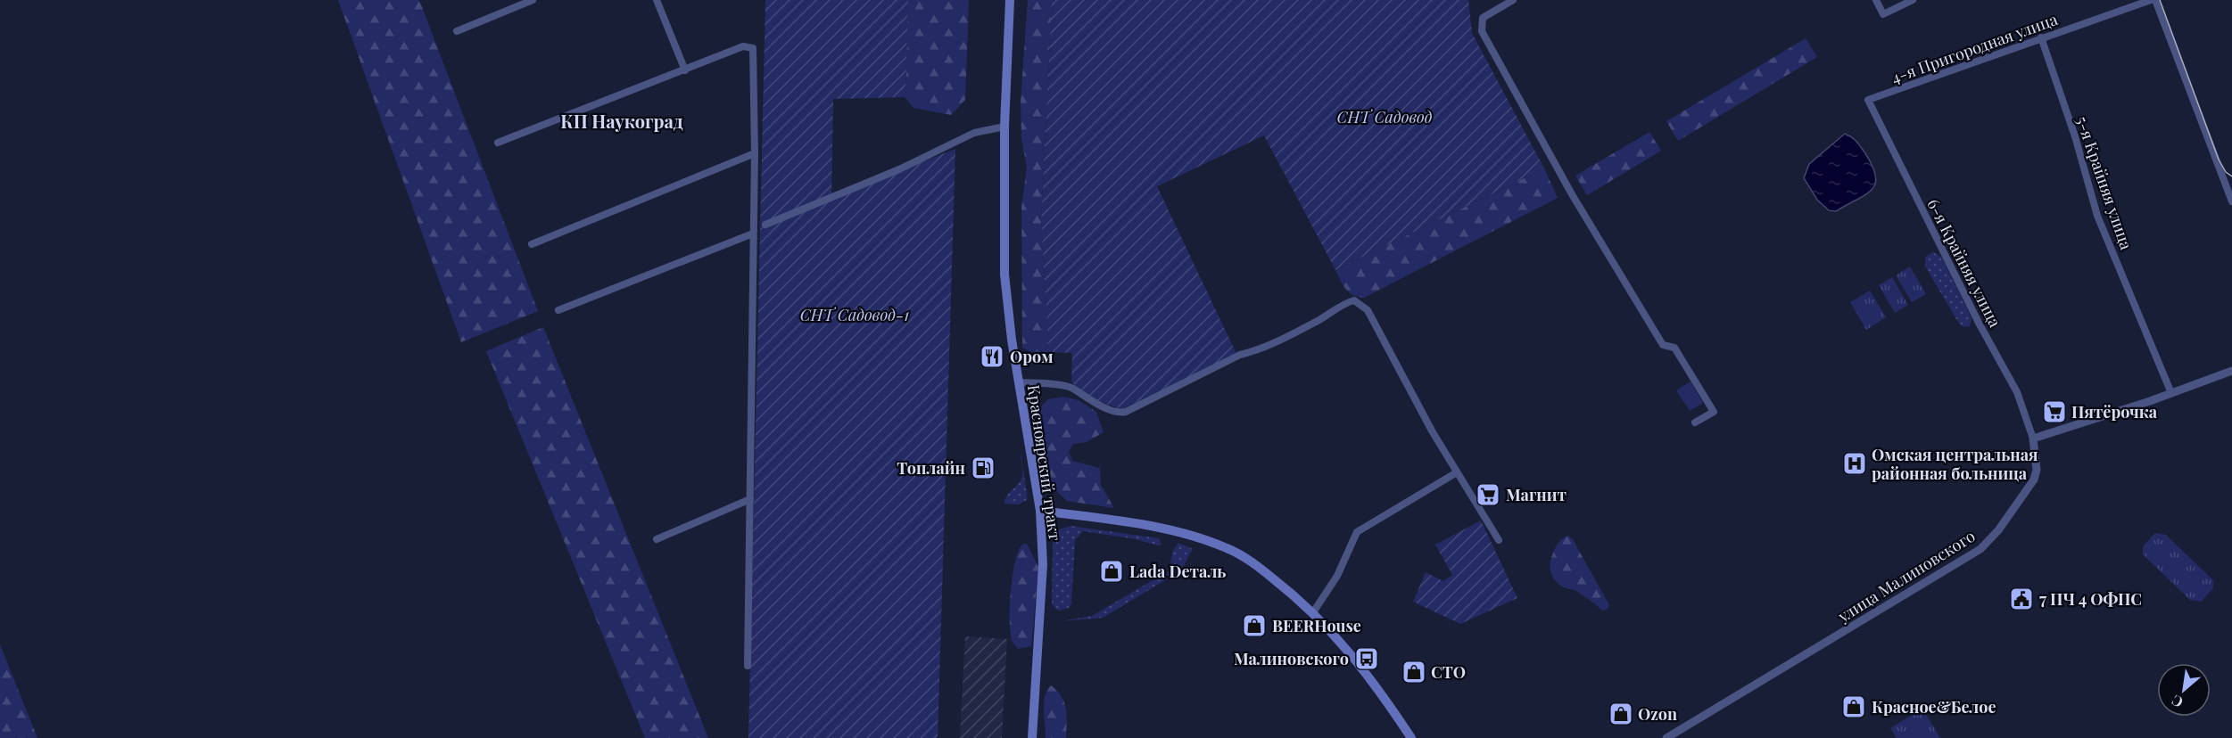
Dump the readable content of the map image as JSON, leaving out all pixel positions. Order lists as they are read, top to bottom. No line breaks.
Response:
{"streets":{"main road":["Красноярский тракт"],"street":["4-я Пригородная улица","5-я Крайняя улица","6-я Крайняя улица","улица Малиновского"]},"crossings":[["4-я Пригородная улица","5-я Крайняя улица"],["4-я Пригородная улица","6-я Крайняя улица"],["6-я Крайняя улица","улица Малиновского"]],"districts":["КП Наукоград"],"parks":["СНТ Садовод","СНТ Садовод-1"],"places":{"restaurant":["Ором"],"supermarket":["Пятёрочка","Магнит"],"hospital":["Омская центральная районная больница"],"fuel station":["Топлайн"],"shop":["Lada Dеталь","BEERHouse","СТО","Красное&Белое","Ozon"],"public building":["7 ПЧ 4 ОФПС"],"bus stop":["Малиновского"]},"north":"bottom left"}
